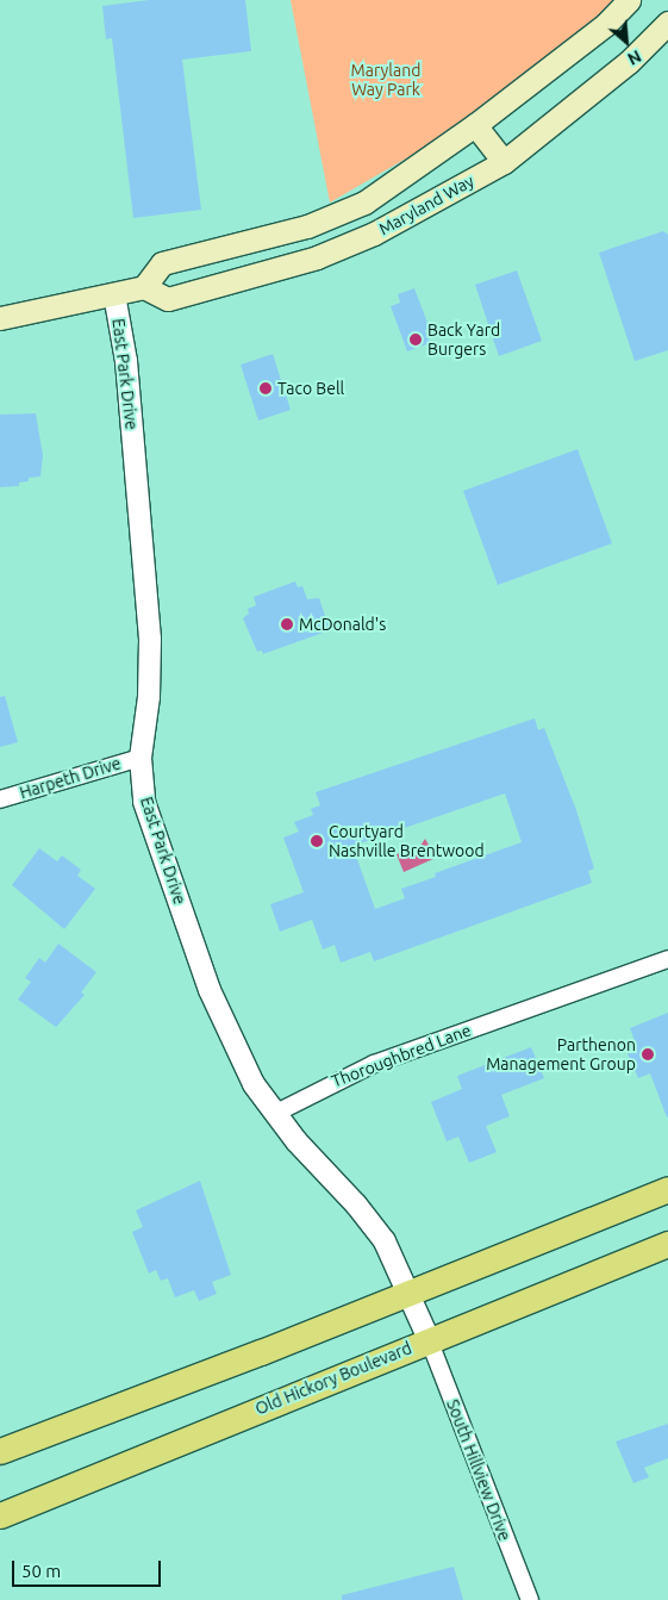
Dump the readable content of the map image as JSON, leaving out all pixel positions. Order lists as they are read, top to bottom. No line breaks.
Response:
{"streets":{"main road":["Maryland Way","Old Hickory Boulevard"],"street":["East Park Drive","Harpeth Drive","Thoroughbred Lane","South Hillview Drive"]},"crossings":[["East Park Drive","Harpeth Drive"],["East Park Drive","Thoroughbred Lane"],["East Park Drive","Old Hickory Boulevard"],["East Park Drive","South Hillview Drive"],["Old Hickory Boulevard","South Hillview Drive"]],"parks":["Maryland Way Park"],"places":["Back Yard Burgers","Taco Bell","McDonald's","Courtyard Nashville Brentwood","Parthenon Management Group"],"scale_bar":"50 m","north":"bottom right"}
